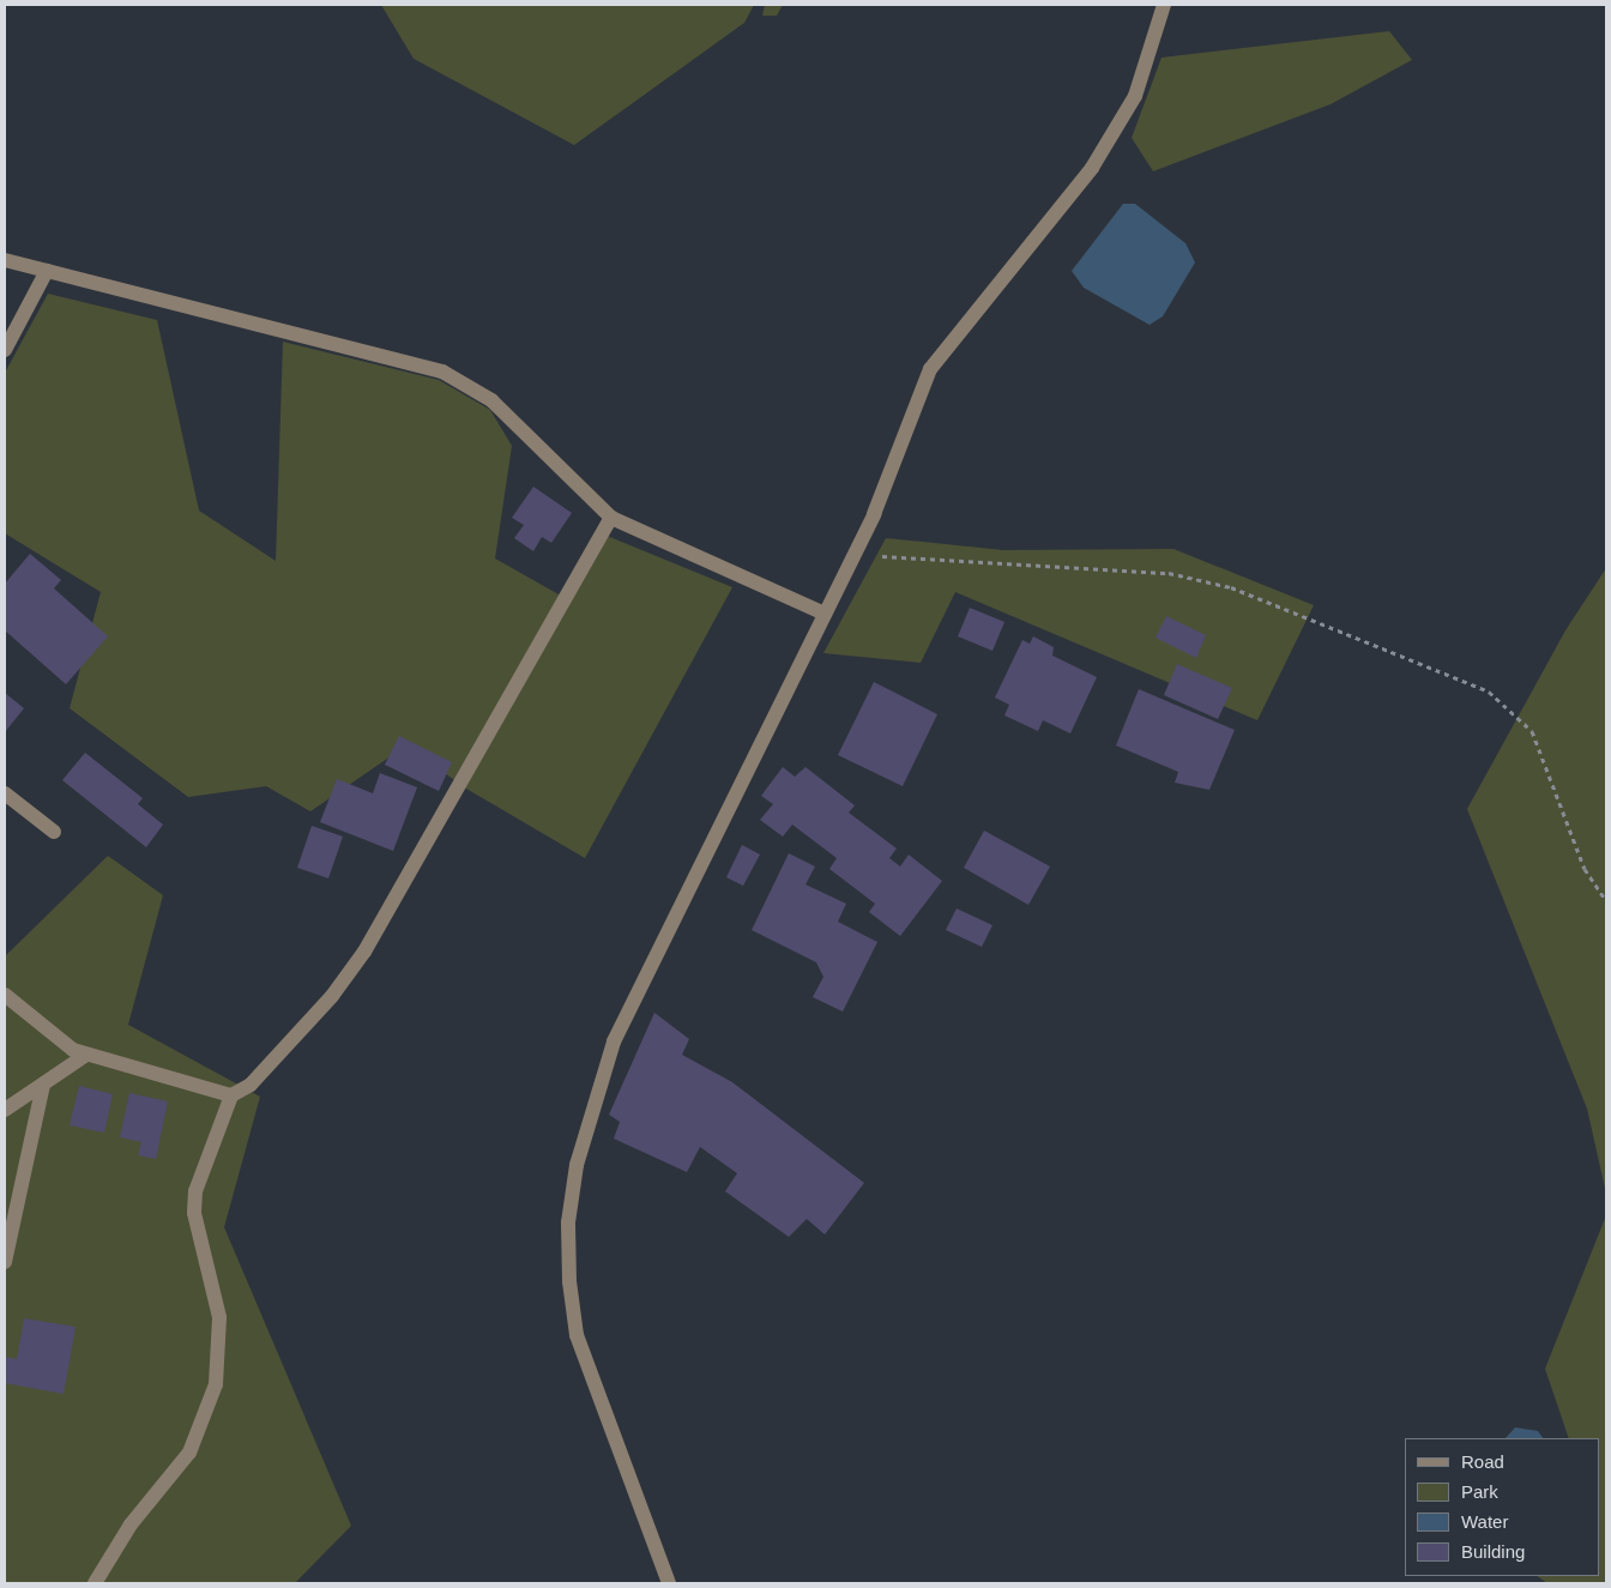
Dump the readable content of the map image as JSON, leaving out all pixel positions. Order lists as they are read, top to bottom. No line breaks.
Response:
{"legend":["Road","Park","Water","Building"]}
